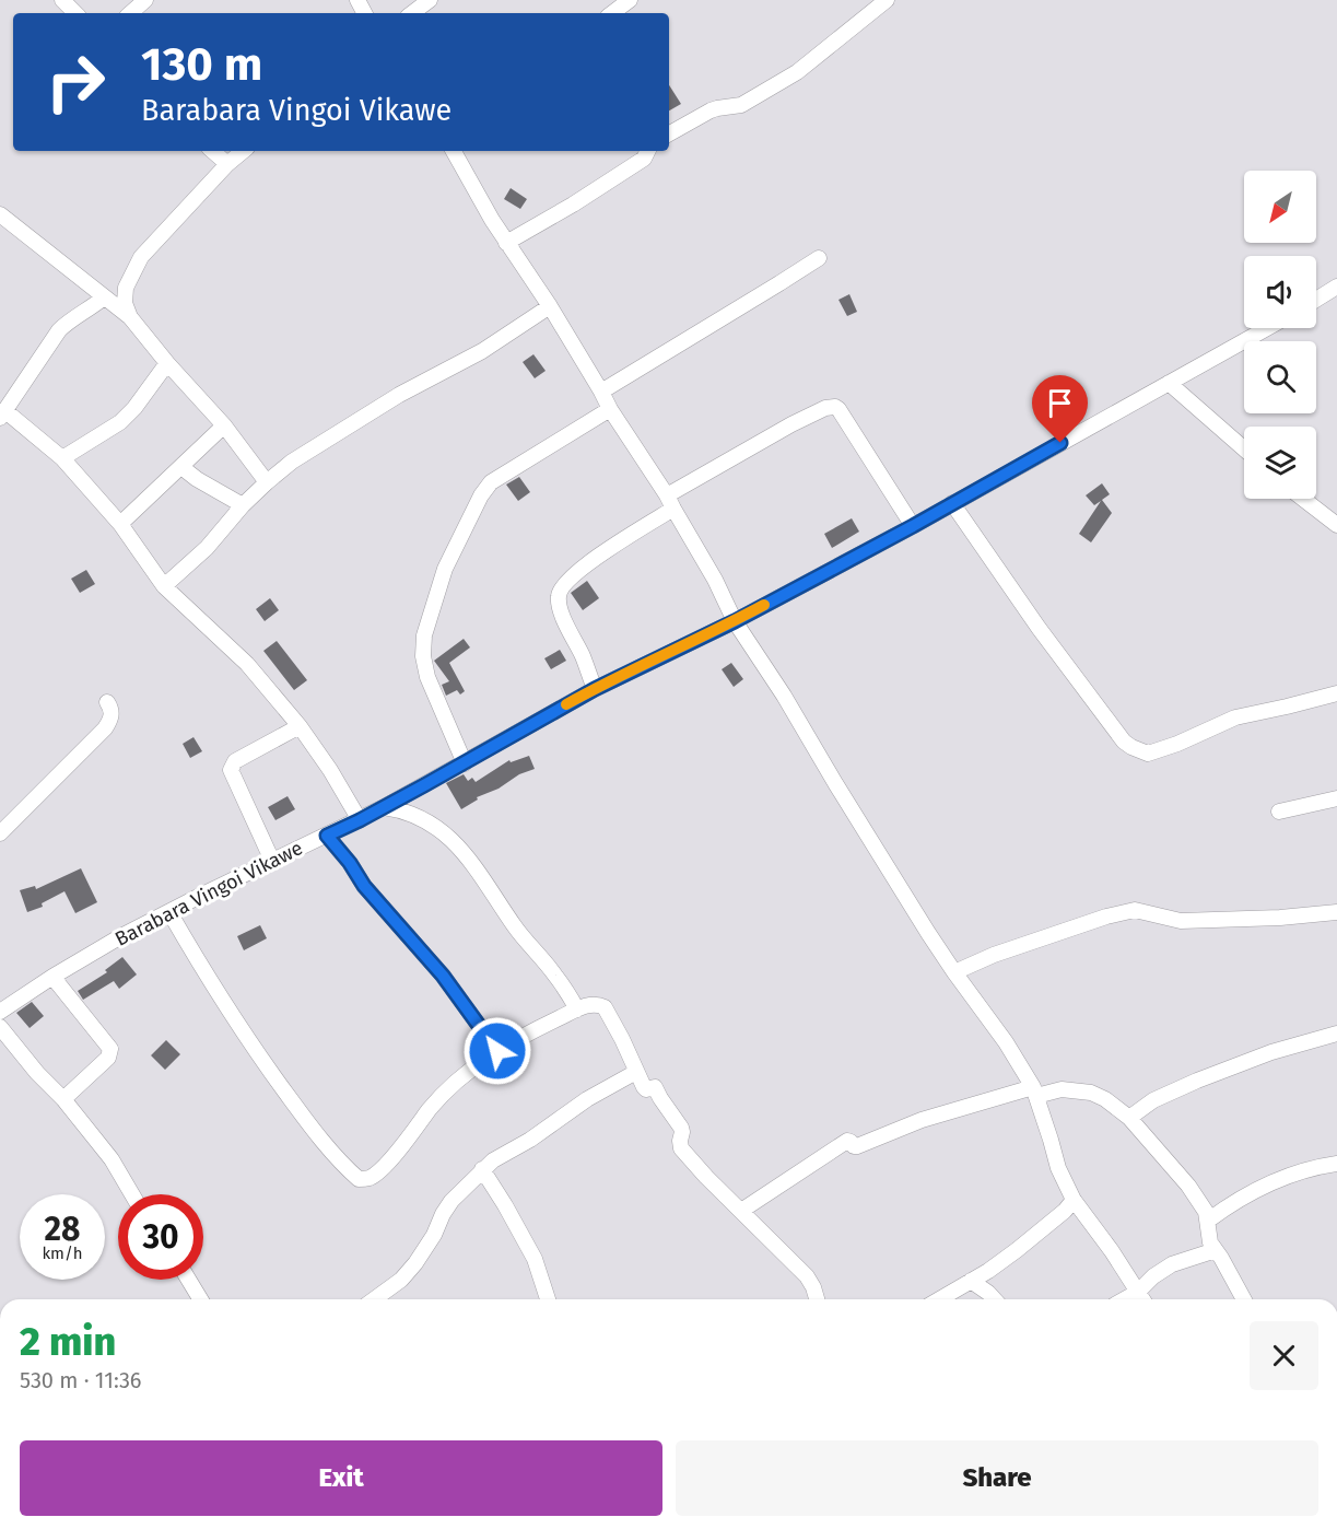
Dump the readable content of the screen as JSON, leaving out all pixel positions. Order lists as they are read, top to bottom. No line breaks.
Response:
{"streets":{"street":["Barabara Vingoi Vikawe"]},"north":"bottom left","page":{"turn":["130 m","Barabara Vingoi Vikawe"],"speed":"28 km/h","limit":"30","heading":["2 min","530 m · 11:36"],"buttons":["Exit","Share"]}}
